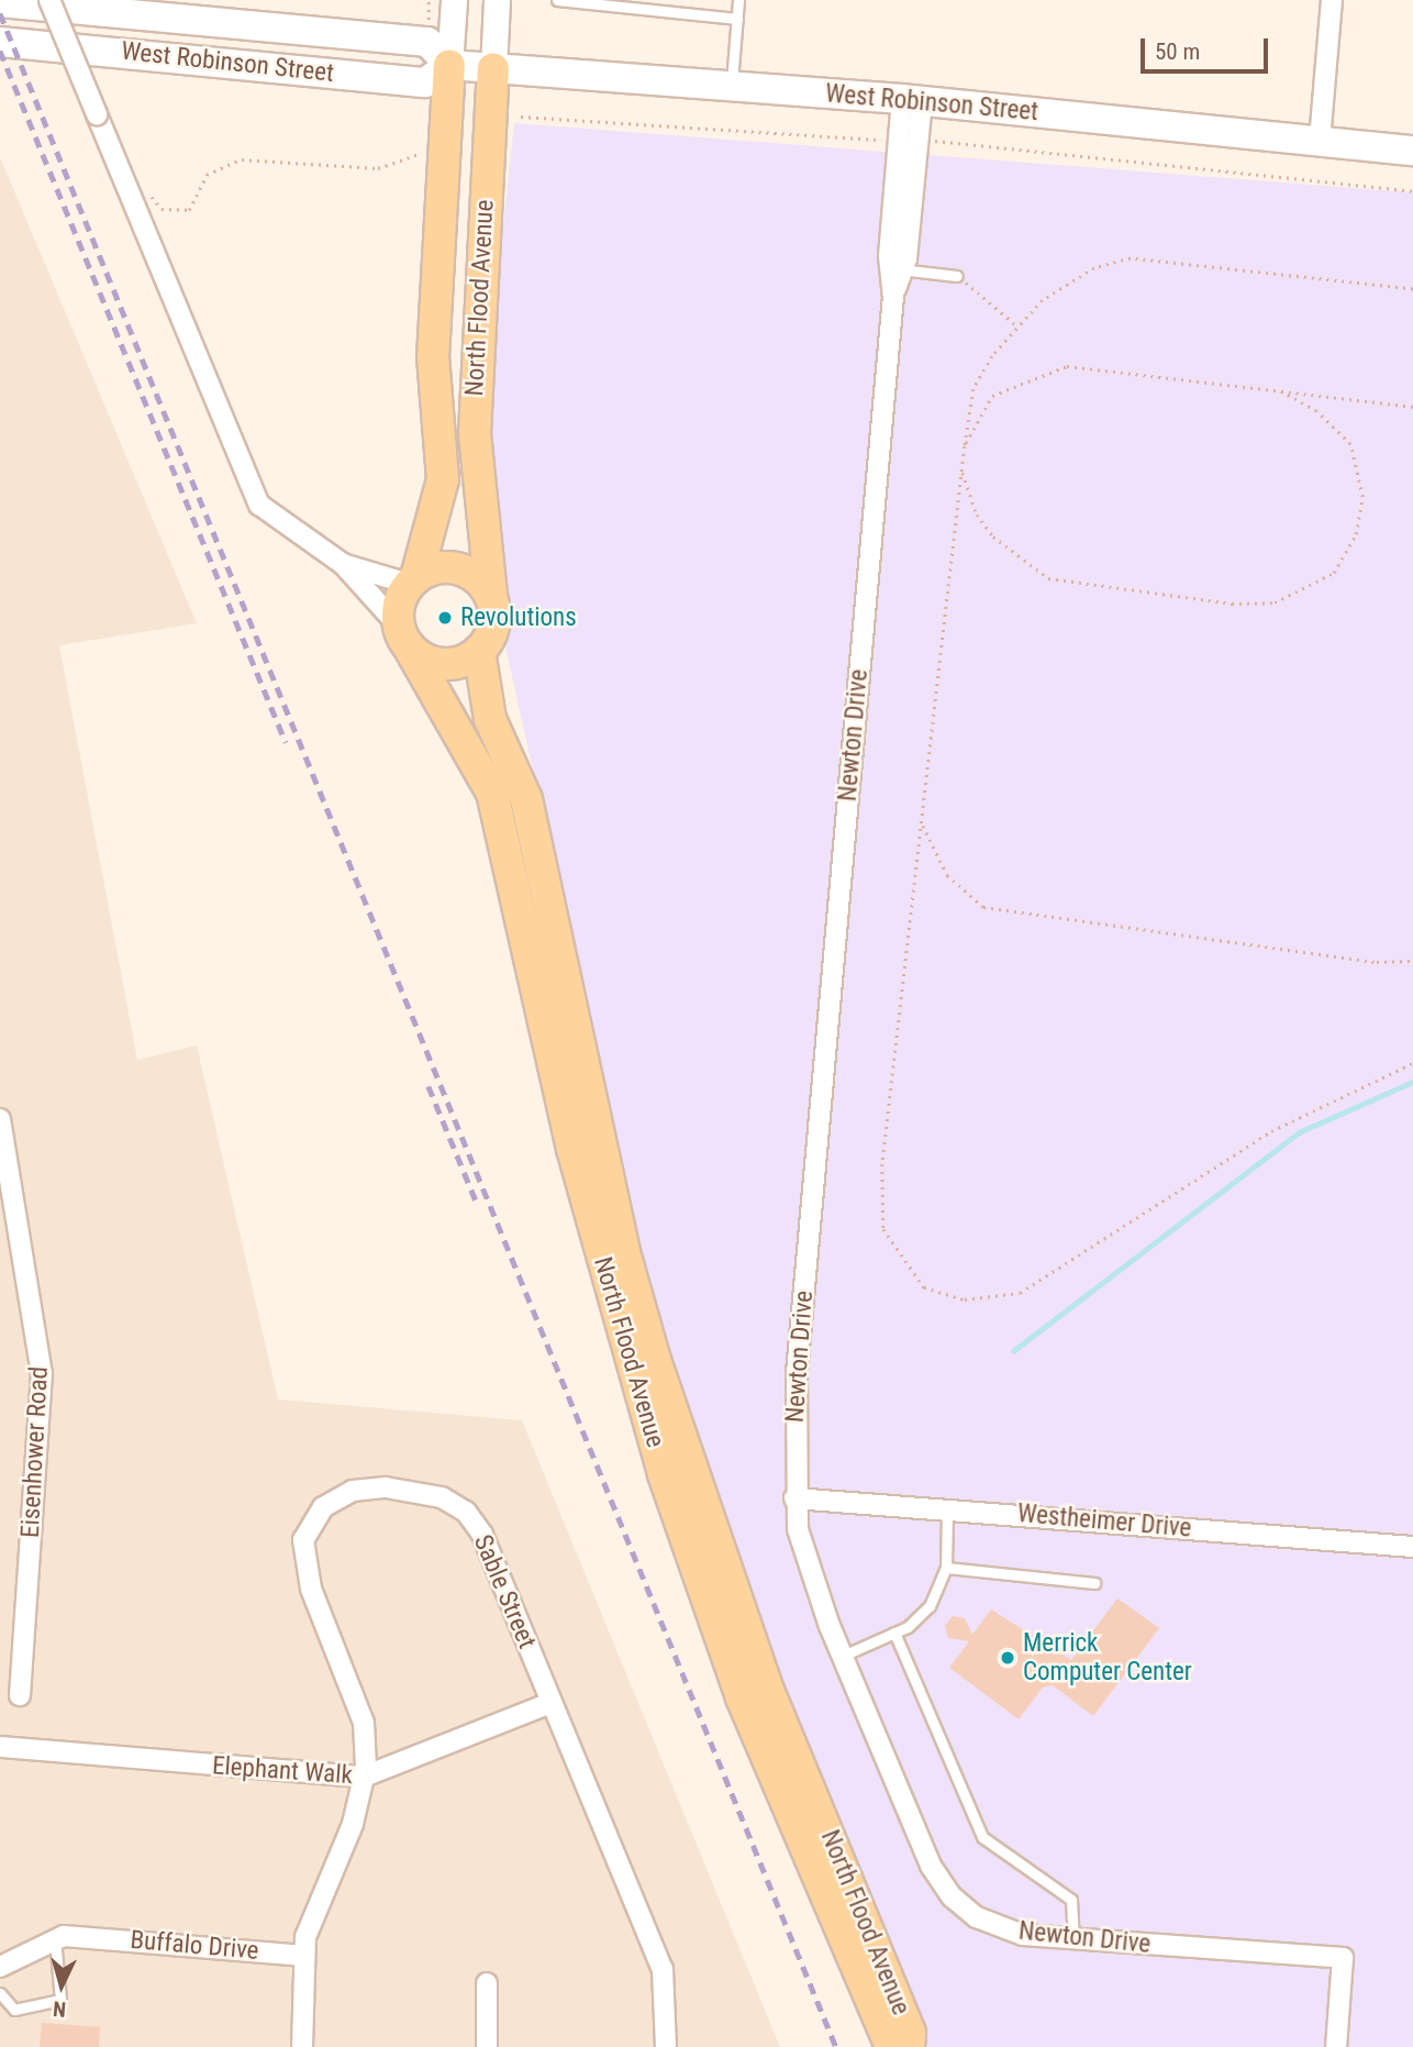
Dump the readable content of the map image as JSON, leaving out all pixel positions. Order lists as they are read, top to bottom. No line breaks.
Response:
{"streets":{"main road":["West Robinson Street","North Flood Avenue"],"street":["Newton Drive","Eisenhower Road","Westheimer Drive","Sable Street","Elephant Walk","Buffalo Drive"]},"crossings":[["West Robinson Street","North Flood Avenue"],["West Robinson Street","Newton Drive"],["Newton Drive","Westheimer Drive"],["Sable Street","Elephant Walk"],["Sable Street","Buffalo Drive"]],"places":["Revolutions","Merrick Computer Center"],"scale_bar":"50 m","north":"bottom"}
